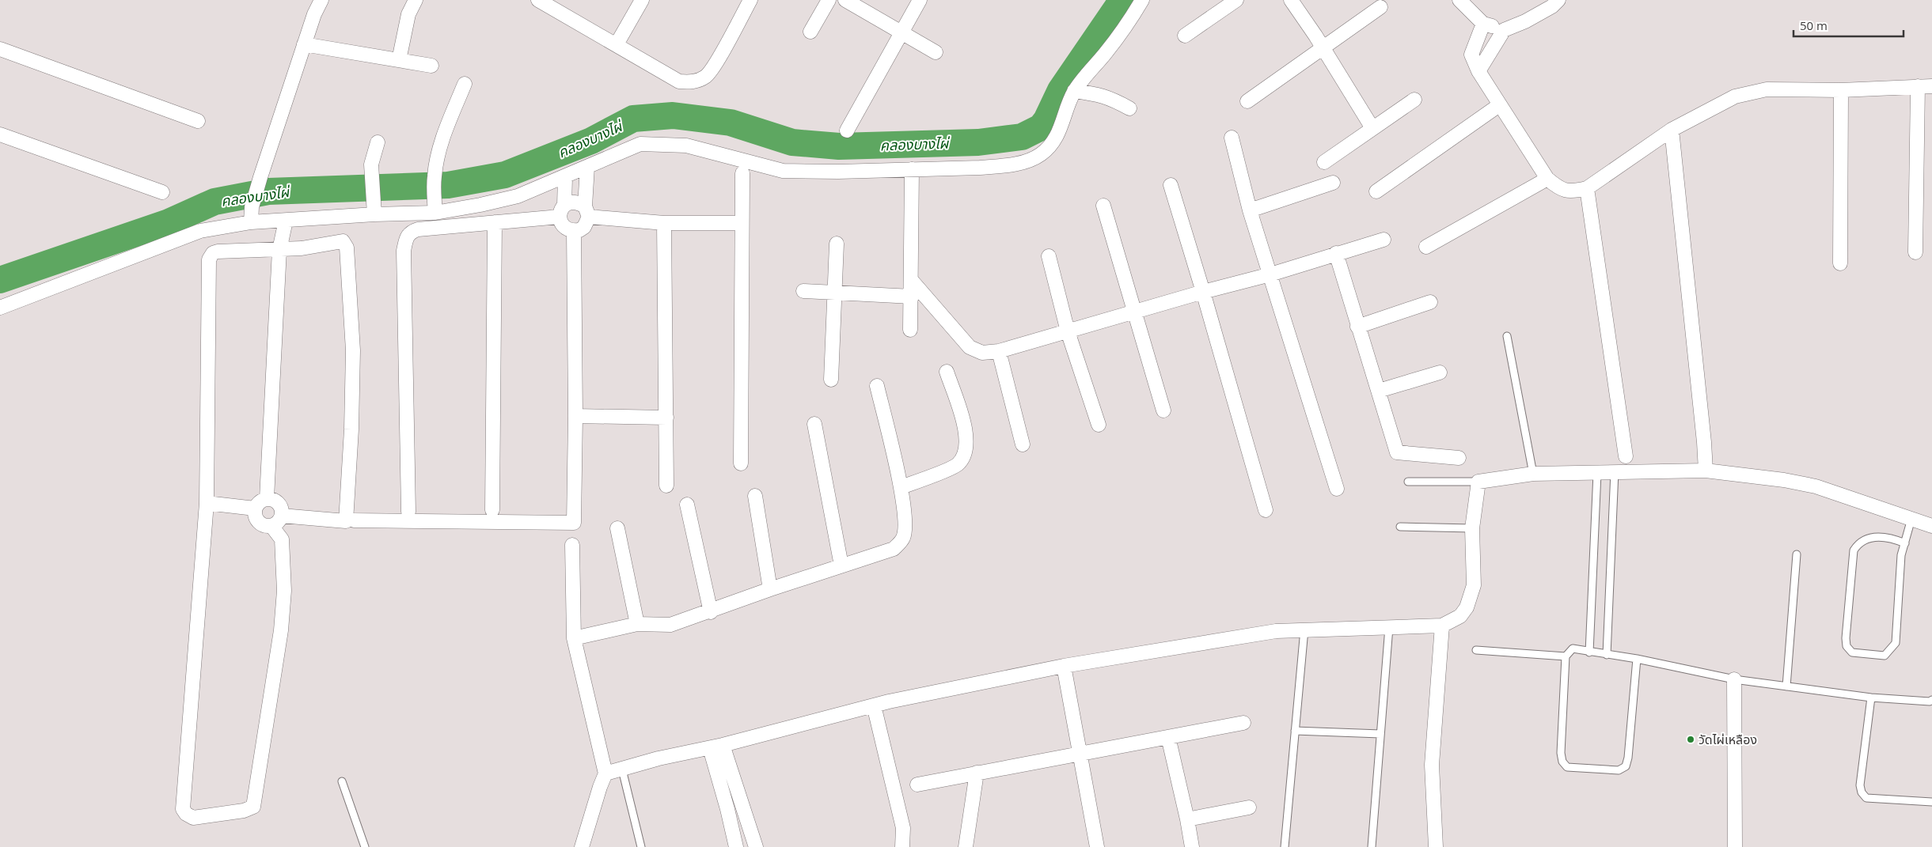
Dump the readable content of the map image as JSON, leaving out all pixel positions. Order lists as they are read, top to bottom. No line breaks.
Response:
{"water":["คลองบางไผ่"],"places":["วัดไผ่เหลือง"],"scale_bar":"50 m"}
